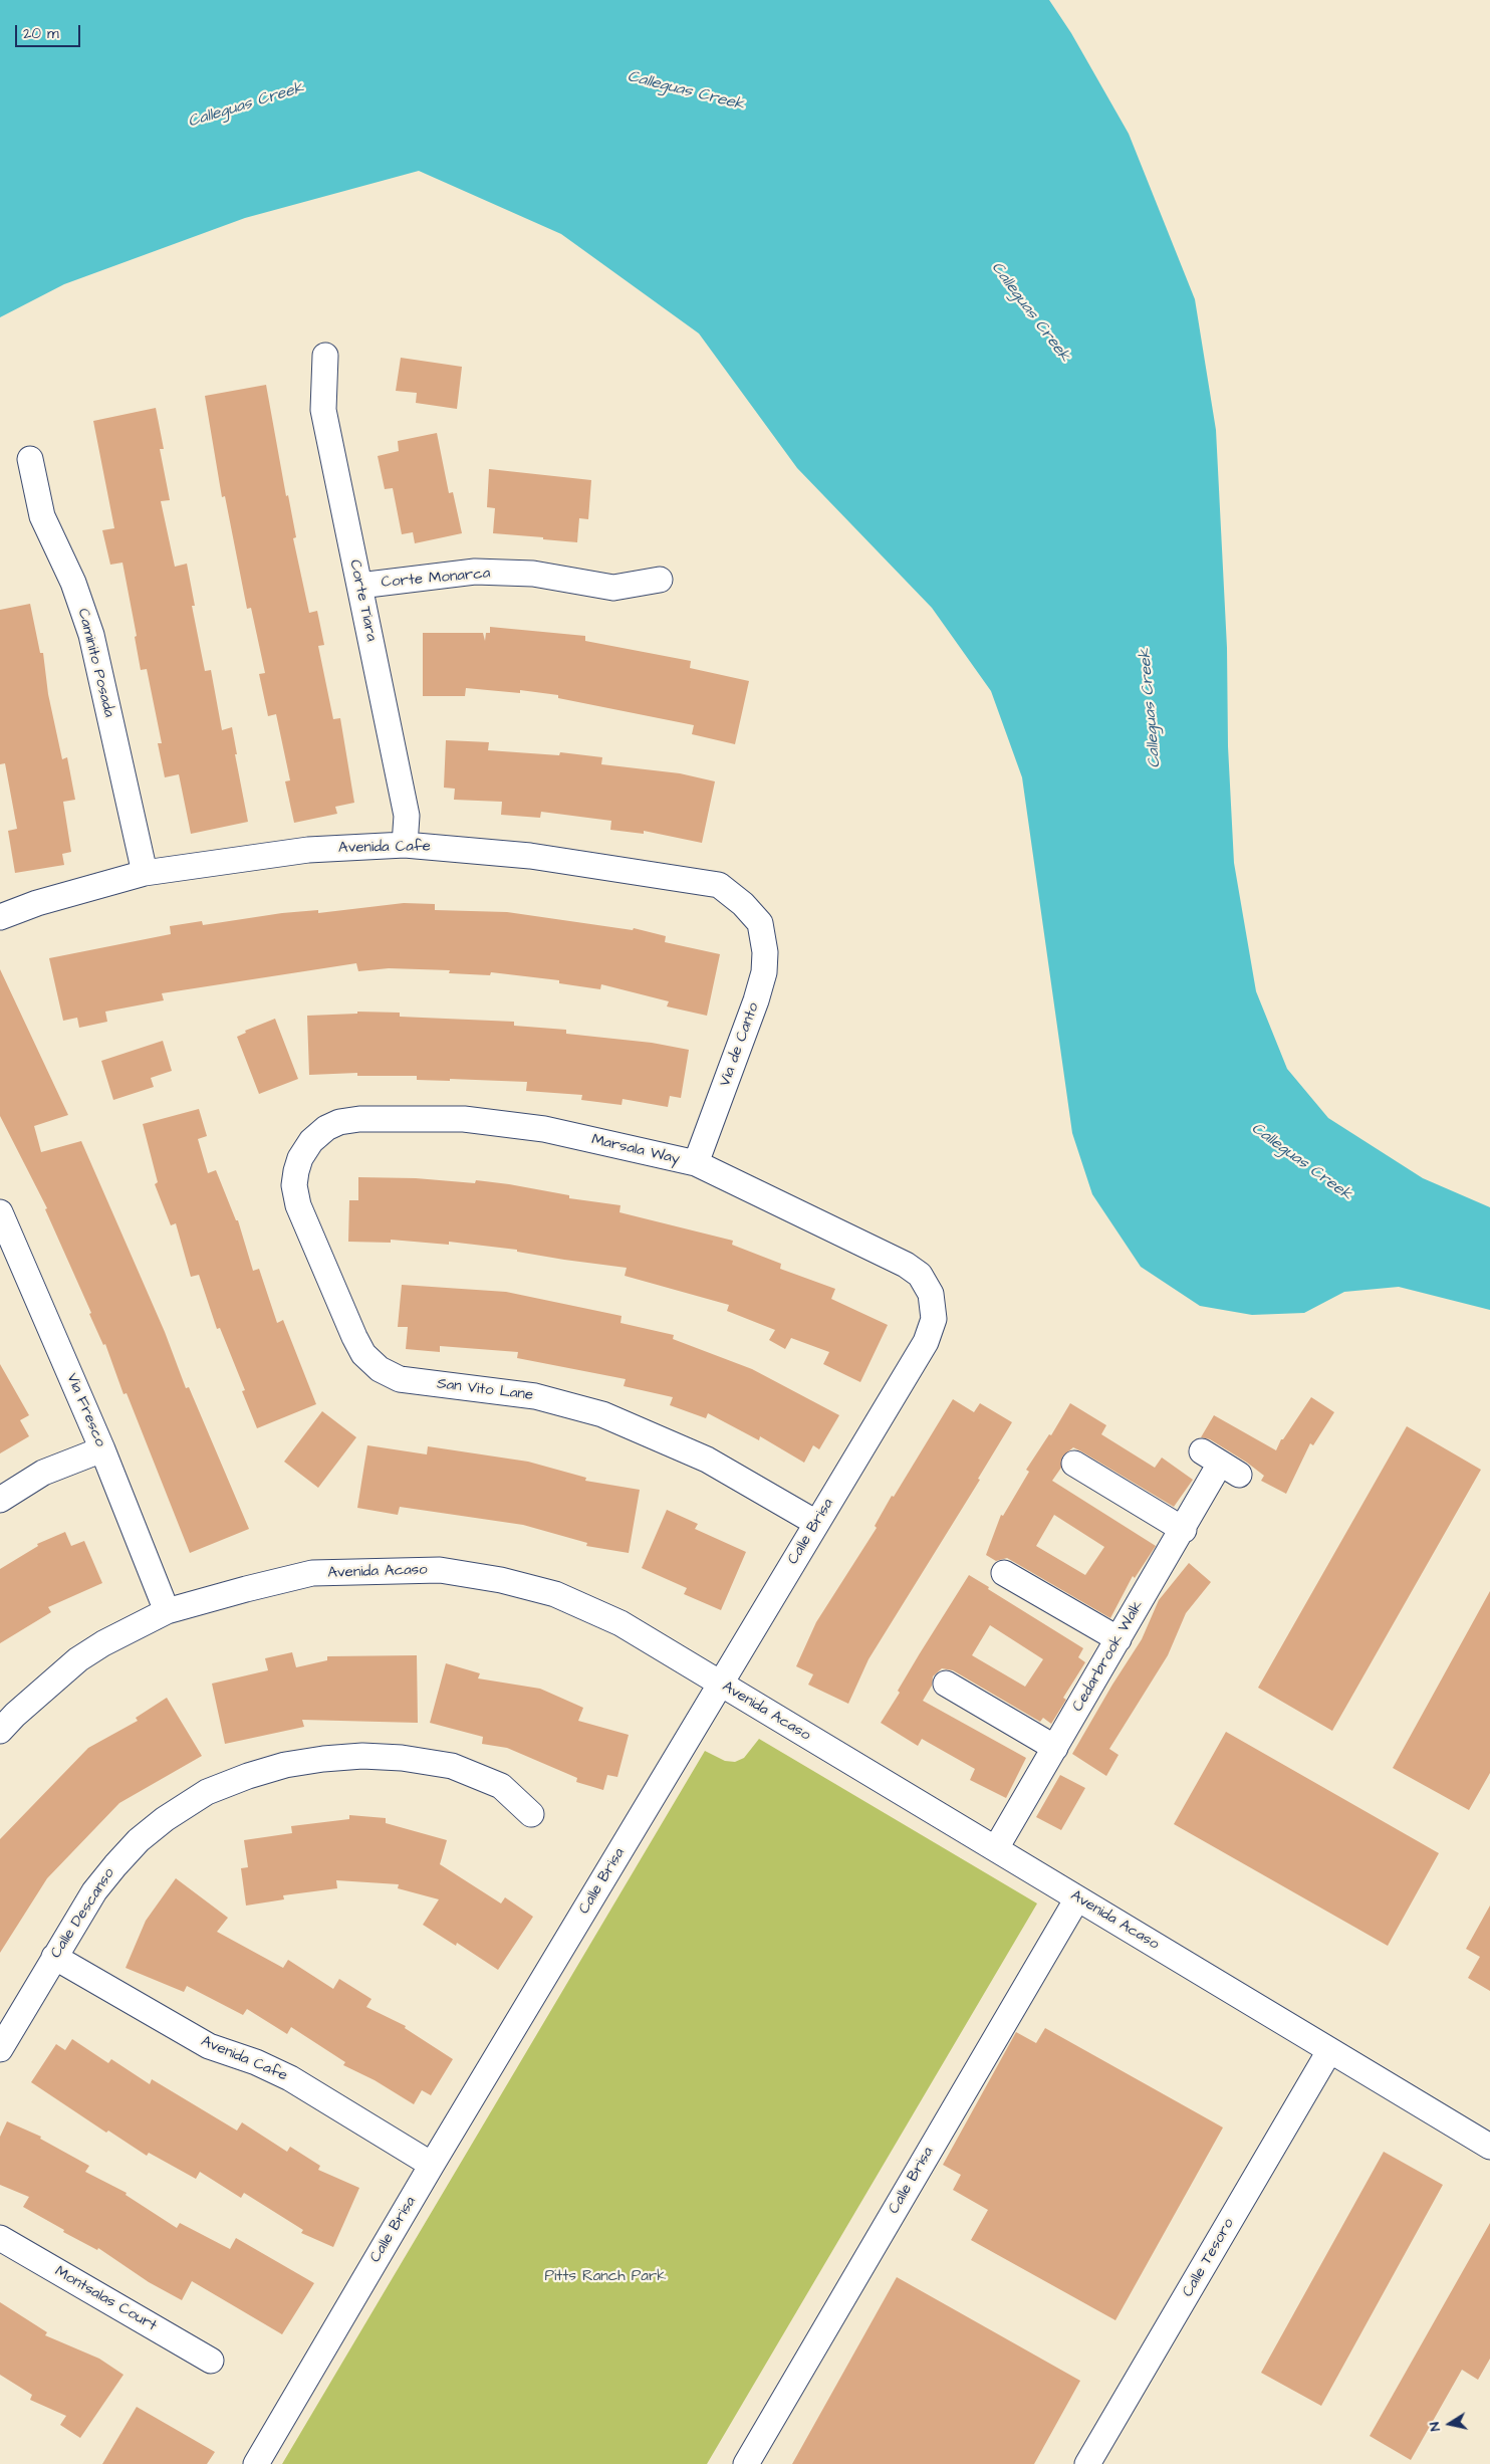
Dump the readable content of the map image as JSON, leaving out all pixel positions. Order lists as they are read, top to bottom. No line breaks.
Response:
{"streets":{"street":["Corte Monarca","Corte Tiara","Caminito Posada","Avenida Cafe","Via de Canto","Marsala Way","San Vito Lane","Via Fresco","Calle Brisa","Avenida Acaso","Cedarbrook Walk","Calle Descanso","Calle Tesoro","Montsalas Court"]},"crossings":[["Corte Monarca","Corte Tiara"],["Corte Tiara","Avenida Cafe"],["Caminito Posada","Avenida Cafe"],["Avenida Cafe","Via de Canto"],["Avenida Cafe","Calle Brisa"],["Avenida Cafe","Calle Descanso"],["Via de Canto","Marsala Way"],["Marsala Way","San Vito Lane"],["Marsala Way","Calle Brisa"],["San Vito Lane","Calle Brisa"],["Via Fresco","Avenida Acaso"],["Calle Brisa","Avenida Acaso"],["Avenida Acaso","Cedarbrook Walk"],["Avenida Acaso","Calle Tesoro"]],"water":["Calleguas Creek"],"parks":["Pitts Ranch Park"],"scale_bar":"20 m","north":"left"}
